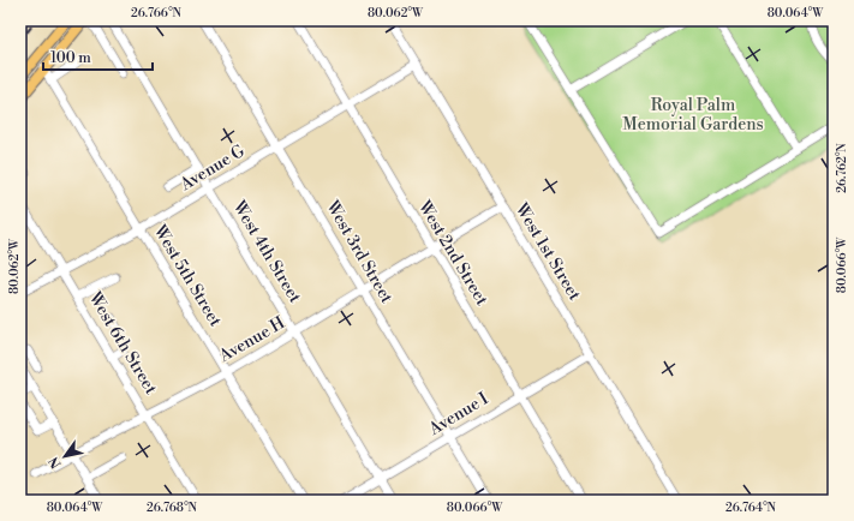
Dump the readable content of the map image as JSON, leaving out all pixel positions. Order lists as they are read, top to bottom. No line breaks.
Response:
{"streets":{"street":["Avenue G","West 4th Street","West 3rd Street","West 1st Street","West 2nd Street","West 5th Street","Avenue H","West 6th Street","Avenue I"]},"crossings":[["Avenue G","West 4th Street"],["Avenue G","West 3rd Street"],["Avenue G","West 1st Street"],["Avenue G","West 2nd Street"],["Avenue G","West 5th Street"],["Avenue G","West 6th Street"],["West 4th Street","Avenue H"],["West 4th Street","Avenue I"],["West 3rd Street","Avenue H"],["West 3rd Street","Avenue I"],["West 1st Street","Avenue H"],["West 1st Street","Avenue I"],["West 2nd Street","Avenue H"],["West 2nd Street","Avenue I"],["West 5th Street","Avenue H"],["Avenue H","West 6th Street"]],"parks":["Royal Palm Memorial Gardens"],"scale_bar":"100 m","north":"bottom left","coordinates":["26.766°N","80.062°W","80.064°W","26.762°N","80.066°W","26.768°N","26.764°N"]}
